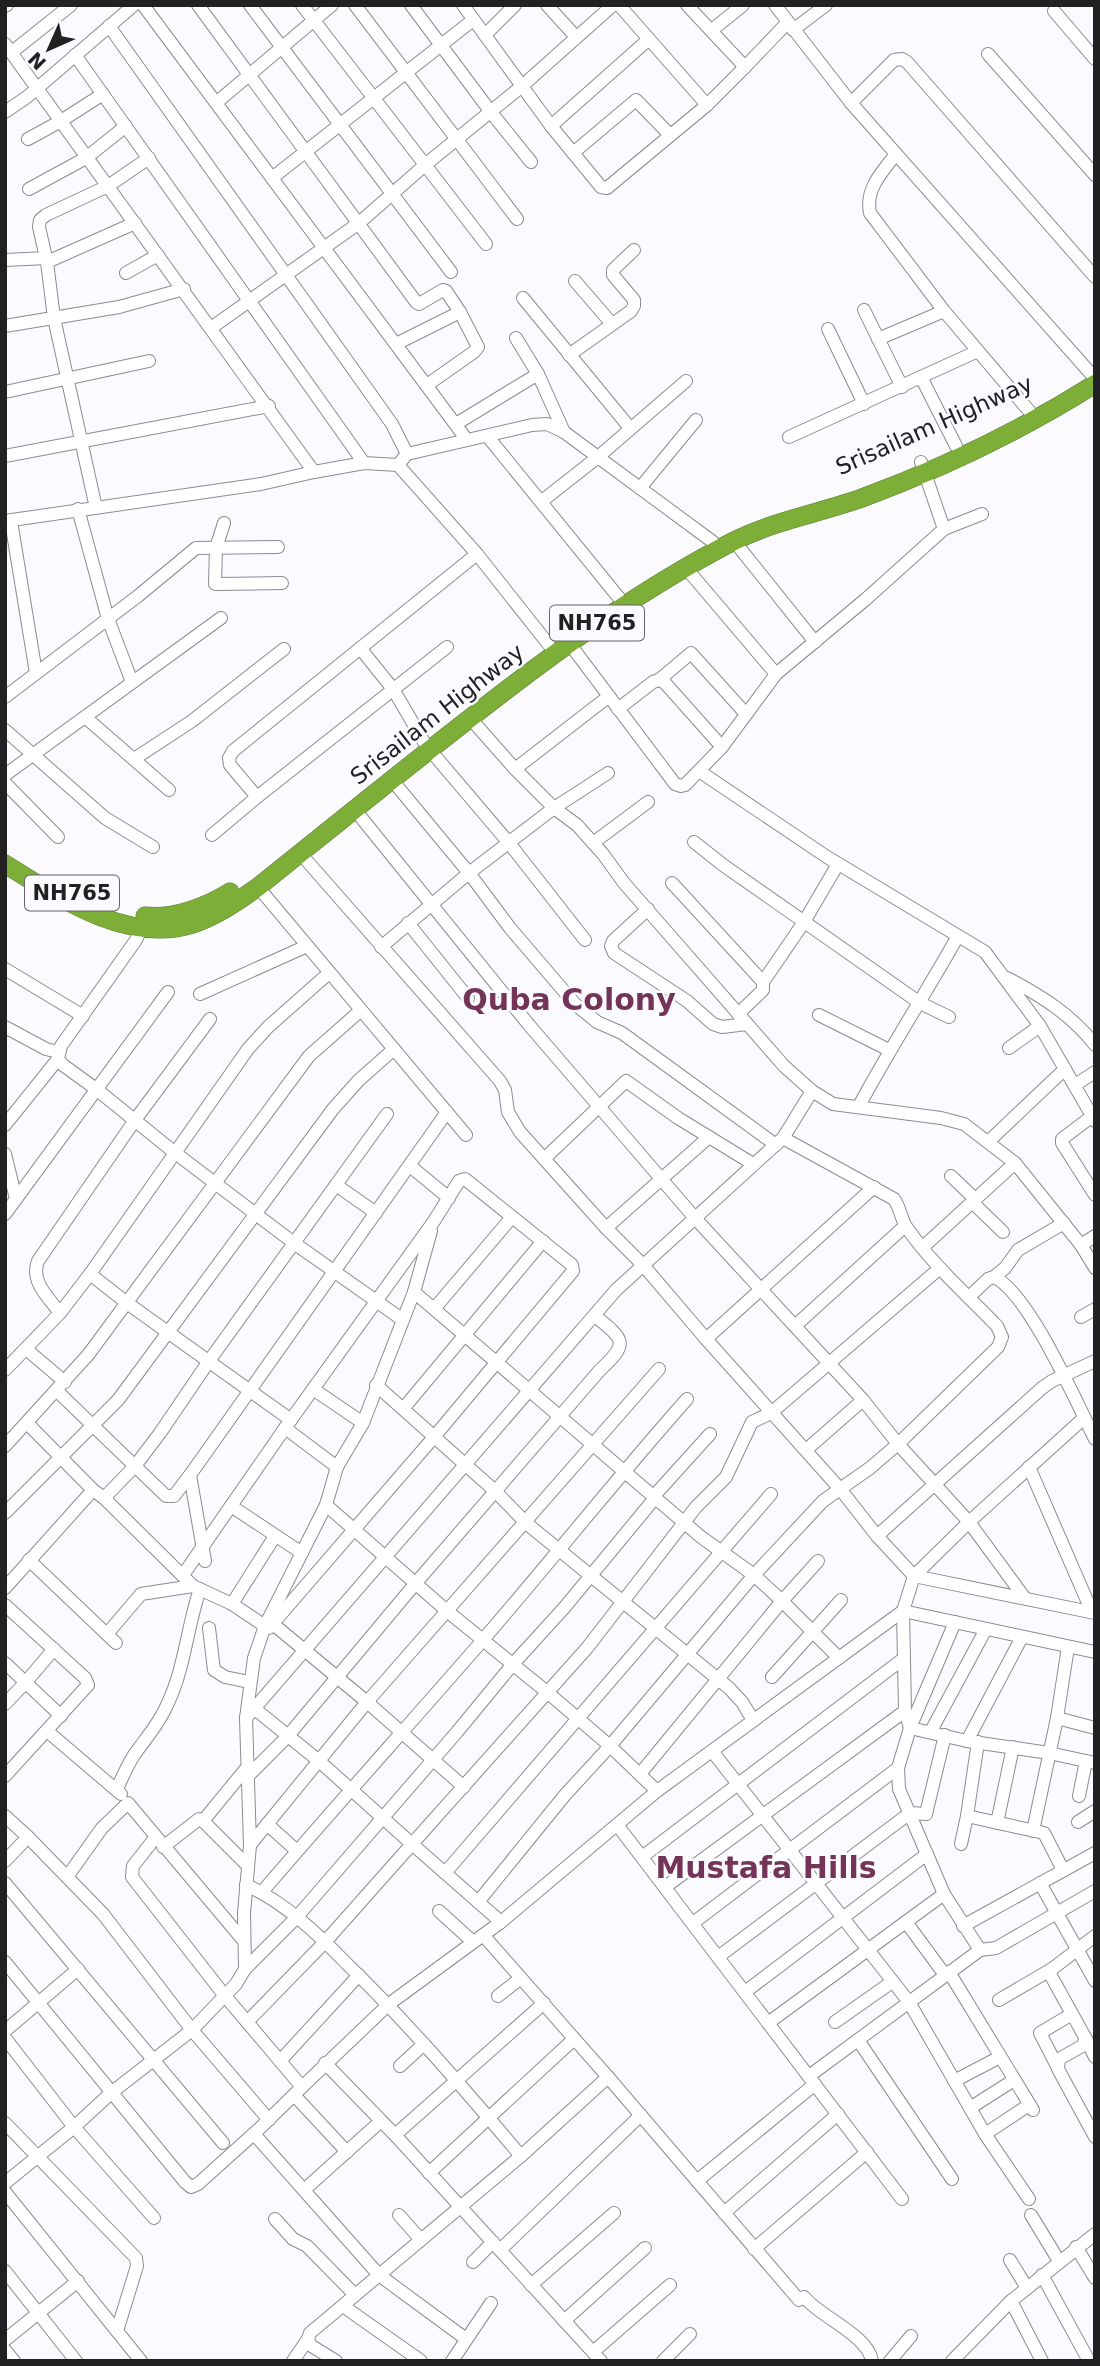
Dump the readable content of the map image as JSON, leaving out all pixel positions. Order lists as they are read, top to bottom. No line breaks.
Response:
{"streets":{"highway":["Srisailam Highway","NH765"]},"districts":["Quba Colony","Mustafa Hills"],"north":"bottom left"}
